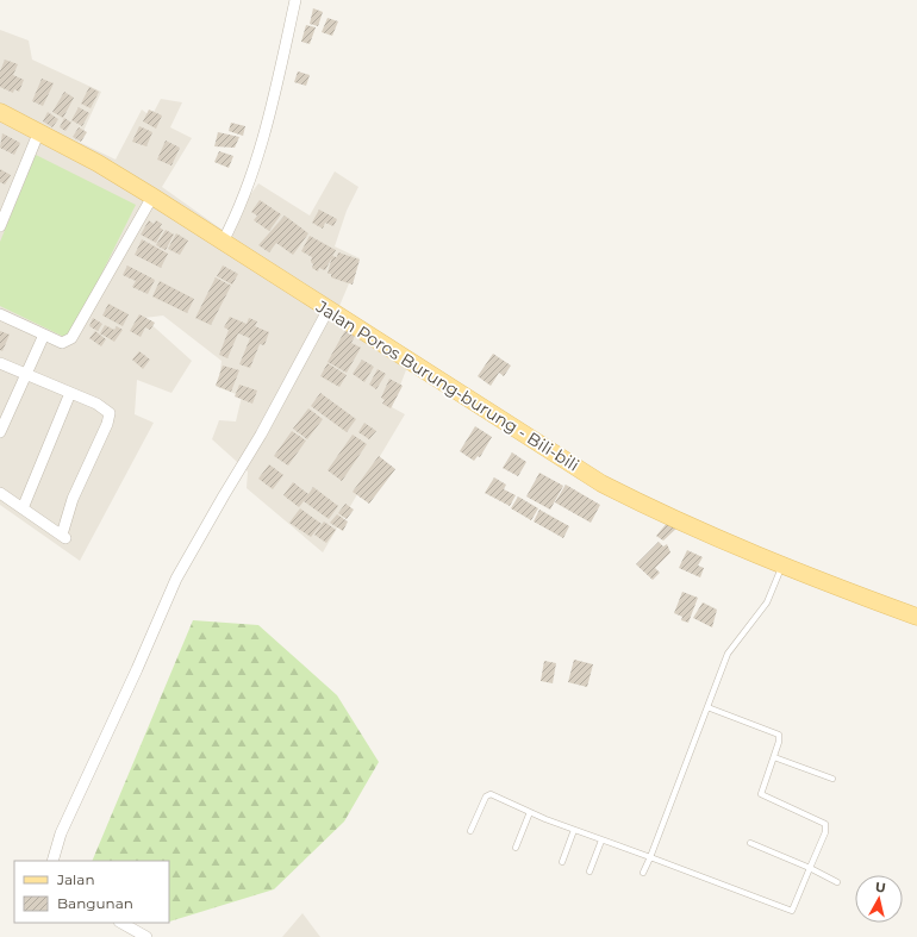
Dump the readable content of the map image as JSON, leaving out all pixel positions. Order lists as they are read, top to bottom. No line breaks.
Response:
{"streets":{"main road":["Jalan Poros Burung-burung - Bili-bili"]},"legend":["Jalan","Bangunan"],"north":"top"}
